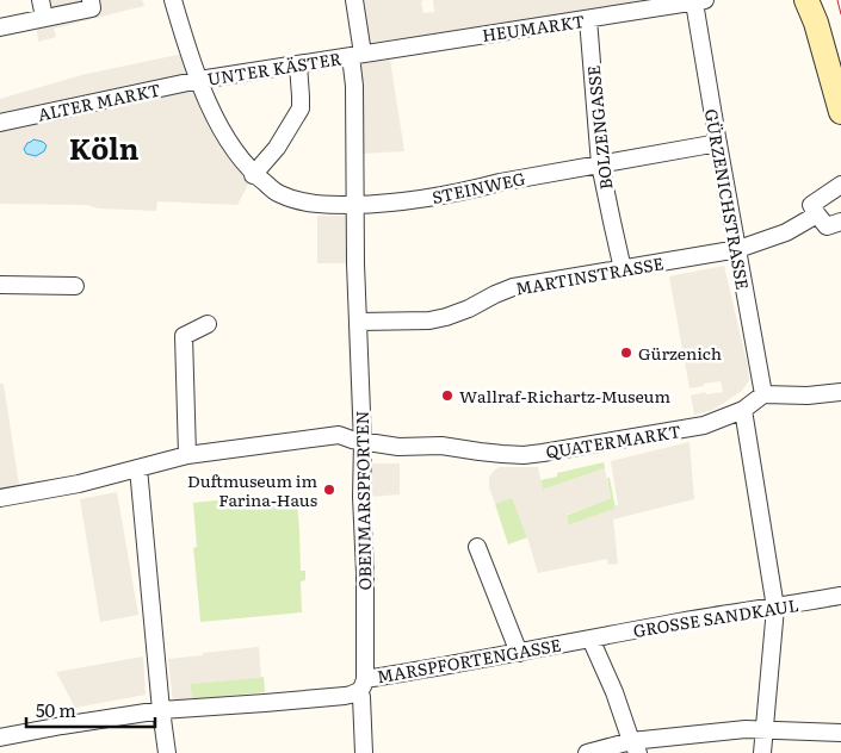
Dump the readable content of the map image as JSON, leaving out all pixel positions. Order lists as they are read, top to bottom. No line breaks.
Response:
{"streets":{"street":["HEUMARKT","UNTER KÄSTER","ALTER MARKT","BOLZENGASSE","STEINWEG","GÜRZENICHSTRASSE","MARTINSTRASSE","QUATERMARKT","OBENMARSPFORTEN","GROSSE SANDKAUL","MARSPFORTENGASSE"]},"crossings":[["HEUMARKT","UNTER KÄSTER"],["HEUMARKT","BOLZENGASSE"],["HEUMARKT","GÜRZENICHSTRASSE"],["HEUMARKT","OBENMARSPFORTEN"],["UNTER KÄSTER","ALTER MARKT"],["UNTER KÄSTER","OBENMARSPFORTEN"],["BOLZENGASSE","STEINWEG"],["BOLZENGASSE","MARTINSTRASSE"],["STEINWEG","GÜRZENICHSTRASSE"],["STEINWEG","OBENMARSPFORTEN"],["GÜRZENICHSTRASSE","MARTINSTRASSE"],["GÜRZENICHSTRASSE","QUATERMARKT"],["MARTINSTRASSE","OBENMARSPFORTEN"],["QUATERMARKT","OBENMARSPFORTEN"],["OBENMARSPFORTEN","MARSPFORTENGASSE"],["GROSSE SANDKAUL","MARSPFORTENGASSE"]],"districts":["Köln"],"places":["Gürzenich","Wallraf-Richartz-Museum","Duftmuseum im Farina-Haus"],"scale_bar":"50 m"}
